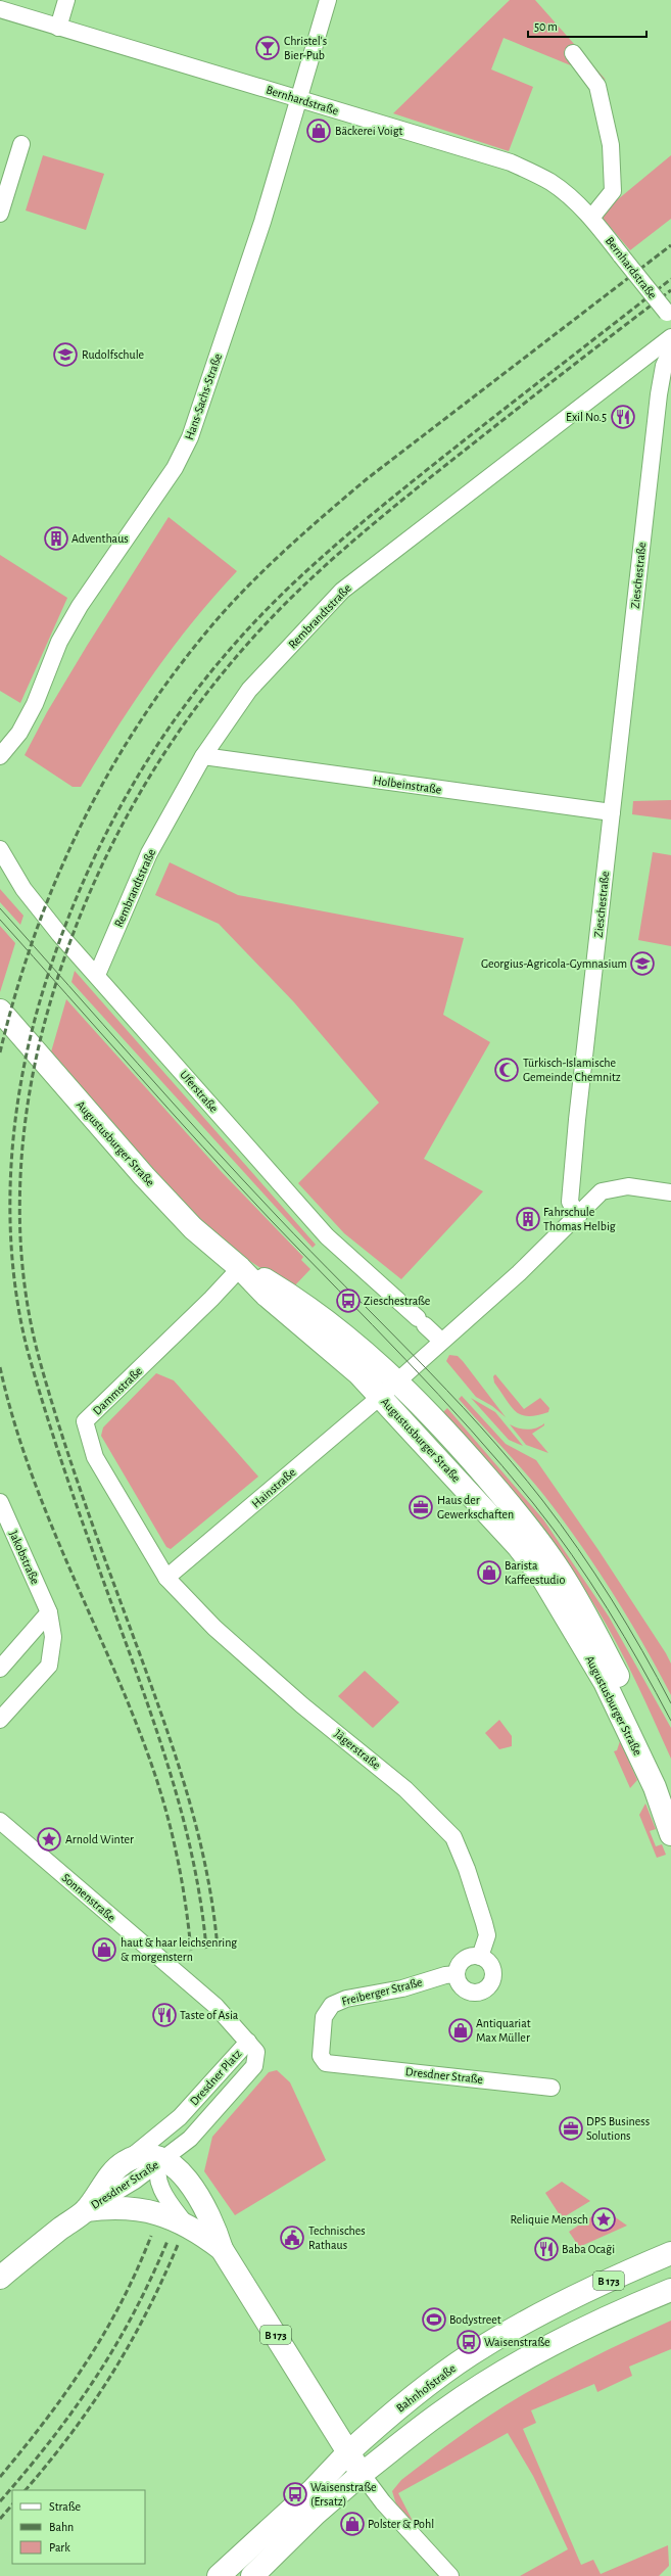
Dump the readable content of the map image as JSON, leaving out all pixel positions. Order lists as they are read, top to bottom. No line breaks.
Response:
{"streets":{"main road":["Augustusburger Straße","Dresdner Straße","B 173","Bahnhofstraße"],"street":["Bernhardstraße","Hans-Sachs-Straße","Zieschestraße","Rembrandtstraße","Holbeinstraße","Uferstraße","Dammstraße","Hainstraße","Jakobstraße","Jägerstraße","Sonnenstraße","Freiberger Straße","Dresdner Platz"]},"crossings":[["Bernhardstraße","Hans-Sachs-Straße"],["Zieschestraße","Holbeinstraße"],["Rembrandtstraße","Holbeinstraße"],["Rembrandtstraße","Uferstraße"],["Augustusburger Straße","Dammstraße"],["Augustusburger Straße","Hainstraße"],["Dammstraße","Hainstraße"],["Dammstraße","Jägerstraße"],["Hainstraße","Jägerstraße"],["Jägerstraße","Freiberger Straße"],["Sonnenstraße","Dresdner Platz"],["Freiberger Straße","Dresdner Straße"],["Dresdner Straße","Dresdner Platz"],["Dresdner Straße","B 173"],["B 173","Bahnhofstraße"]],"places":{"bar":["Christel's Bier-Pub"],"shop":["Bäckerei Voigt","Barista Kaffeestudio","haut & haar leichsenring & morgenstern","Antiquariat Max Müller","Polster & Pohl"],"school or university":["Rudolfschule","Georgius-Agricola-Gymnasium"],"restaurant":["Exil No.5","Taste of Asia","Baba Ocaği"],"building":["Adventhaus","Fahrschule Thomas Helbig"],"mosque":["Türkisch-Islamische Gemeinde Chemnitz"],"bus stop":["Zieschestraße","Waisenstraße","Waisenstraße (Ersatz)"],"office":["Haus der Gewerkschaften","DPS Business Solutions"],"place":["Arnold Winter","Reliquie Mensch"],"public building":["Technisches Rathaus"],"sports":["Bodystreet"]},"legend":["Straße","Bahn","Park"],"scale_bar":"50 m"}
